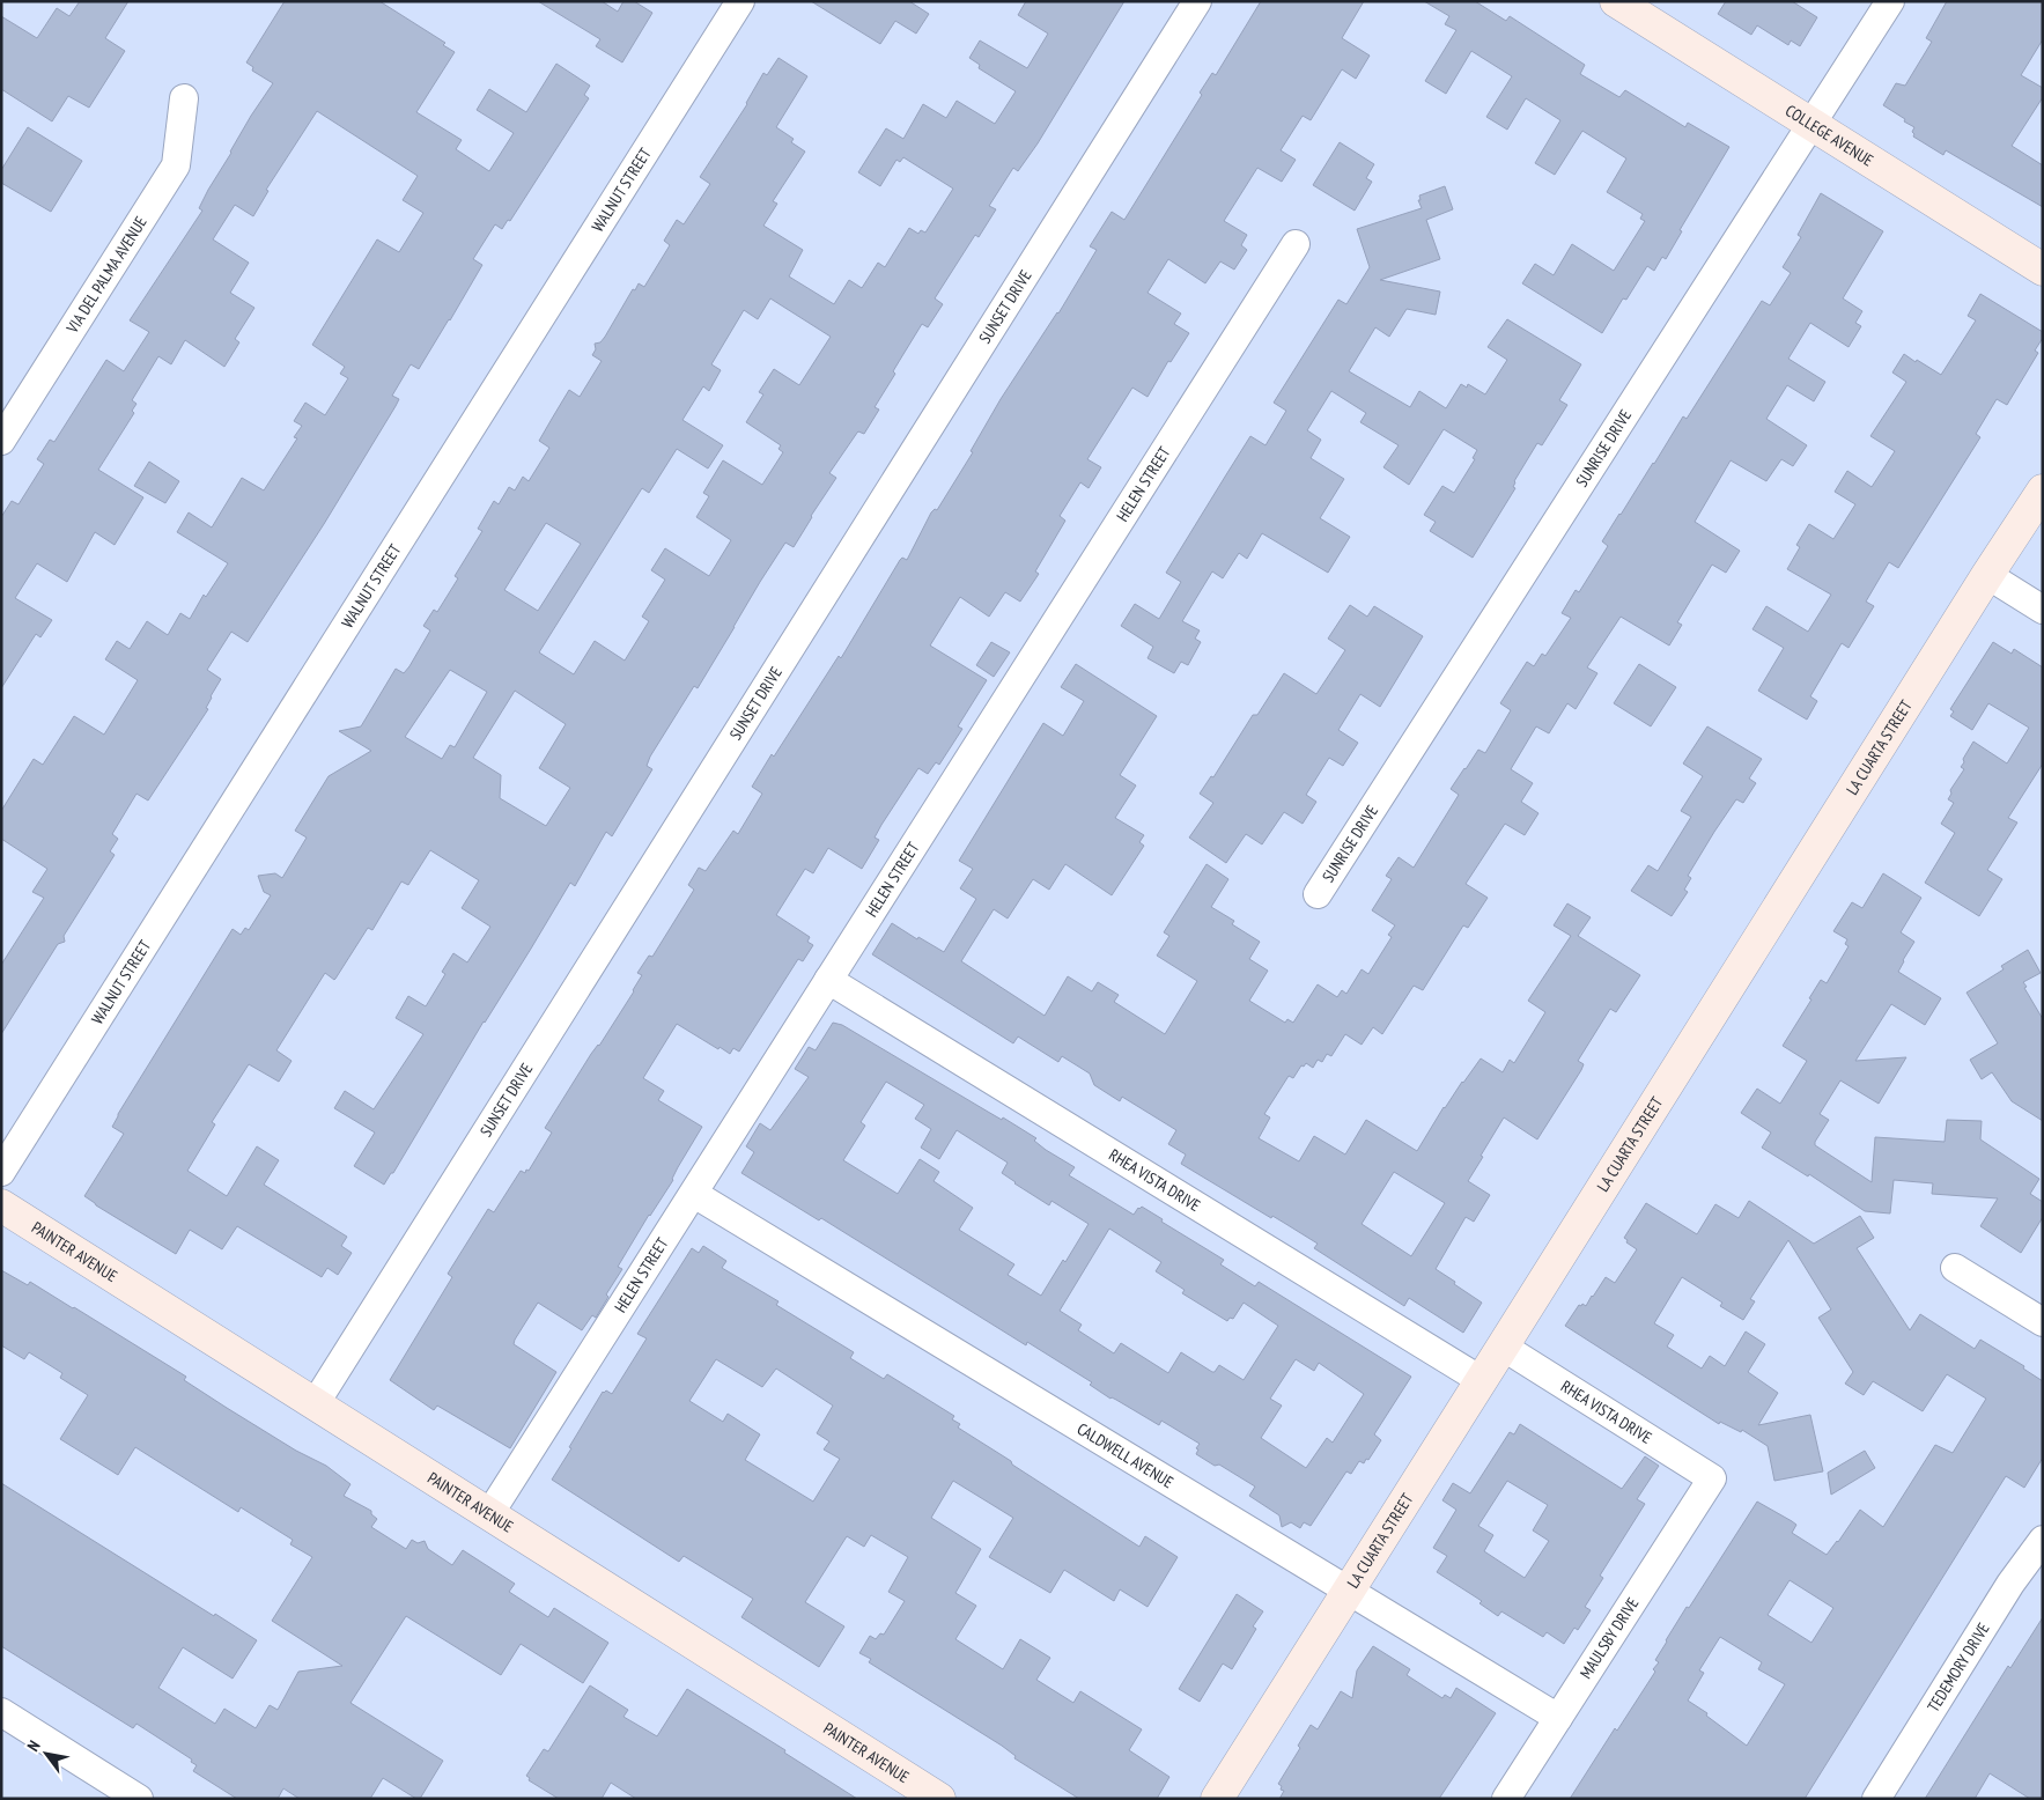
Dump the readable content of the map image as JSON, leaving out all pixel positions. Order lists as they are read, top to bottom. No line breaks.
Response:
{"streets":{"street":["COLLEGE AVENUE","WALNUT STREET","VIA DEL PALMA AVENUE","SUNSET DRIVE","SUNRISE DRIVE","HELEN STREET","LA CUARTA STREET","RHEA VISTA DRIVE","PAINTER AVENUE","CALDWELL AVENUE","MAULSBY DRIVE","TEDEMORY DRIVE"]},"crossings":[["COLLEGE AVENUE","SUNRISE DRIVE"],["SUNSET DRIVE","PAINTER AVENUE"],["HELEN STREET","RHEA VISTA DRIVE"],["HELEN STREET","PAINTER AVENUE"],["HELEN STREET","CALDWELL AVENUE"],["LA CUARTA STREET","RHEA VISTA DRIVE"],["LA CUARTA STREET","CALDWELL AVENUE"],["RHEA VISTA DRIVE","MAULSBY DRIVE"],["CALDWELL AVENUE","MAULSBY DRIVE"]],"north":"top left"}
